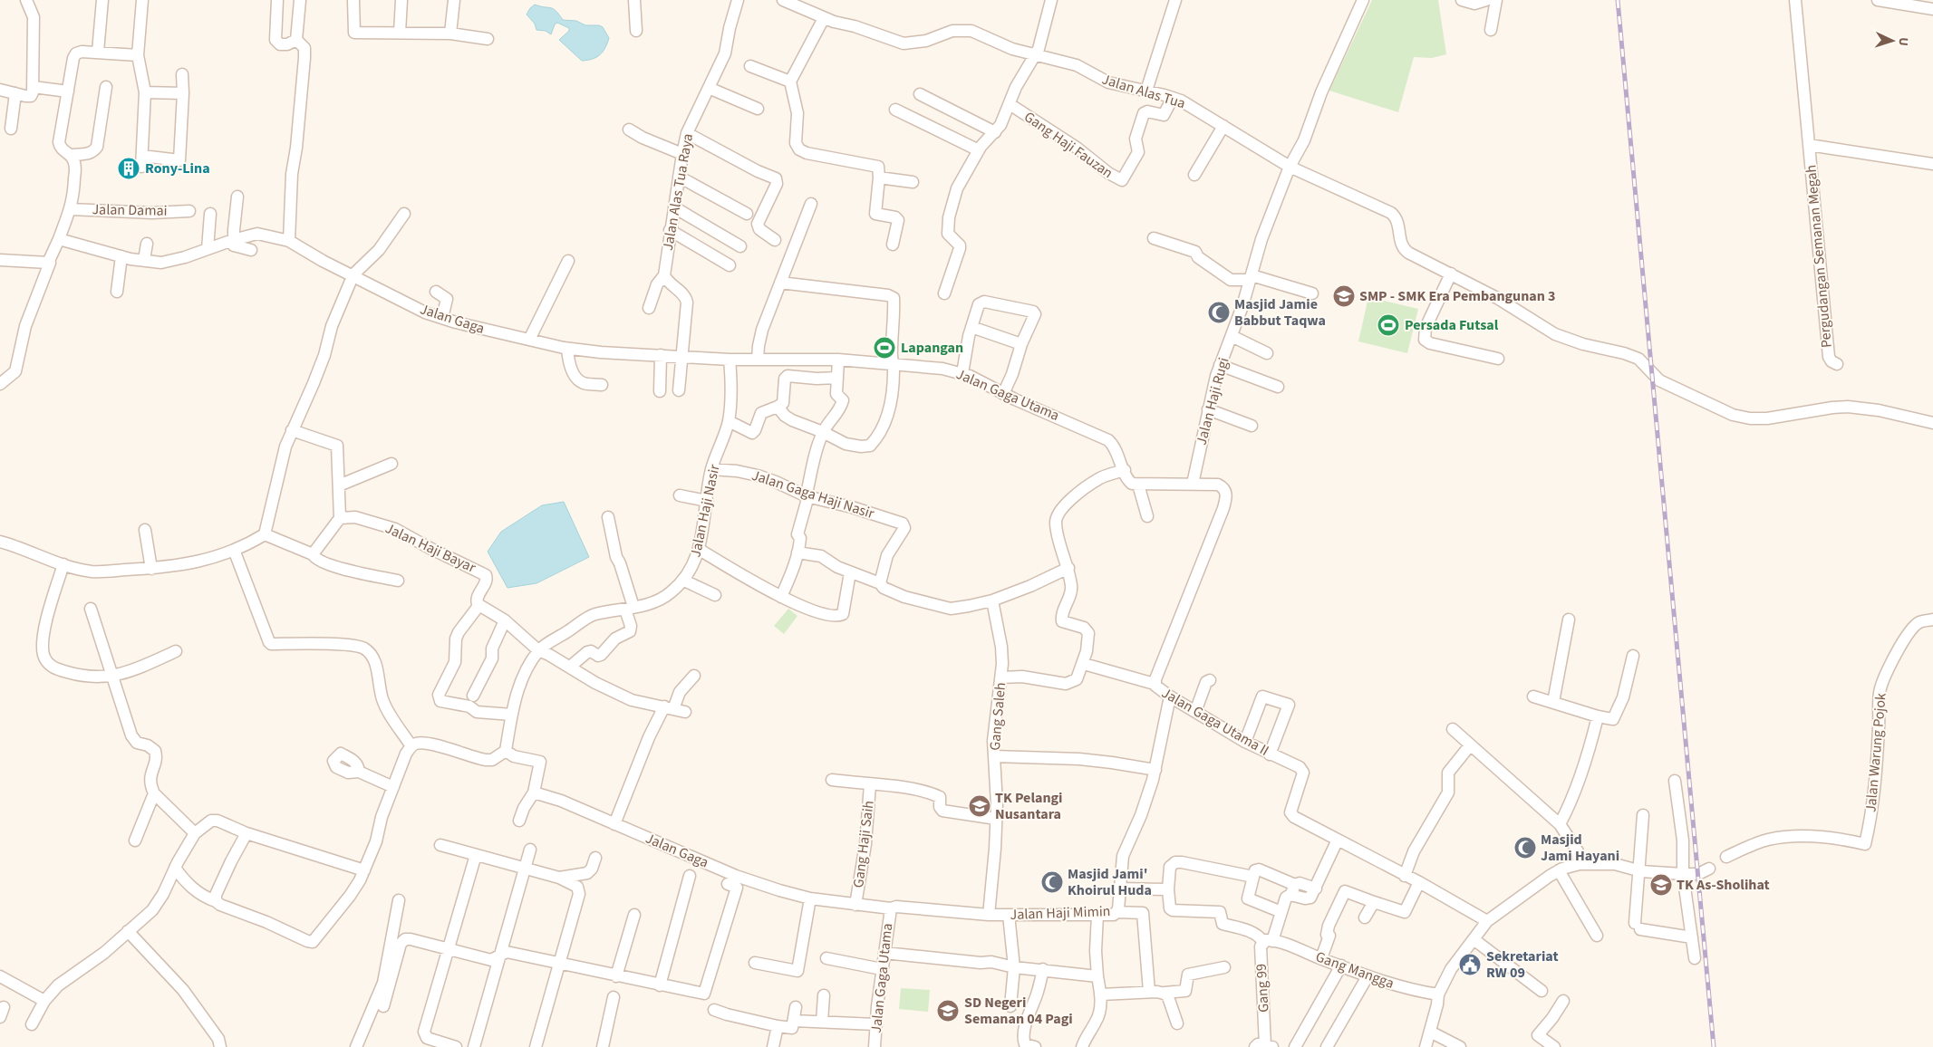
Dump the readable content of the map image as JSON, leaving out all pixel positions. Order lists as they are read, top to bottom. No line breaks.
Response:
{"streets":{"street":["Jalan Alas Tua","Gang Haji Fauzan","Jalan Alas Tua Raya","Jalan Damai","Pergudangan Semanan Megah","Jalan Gaga","Jalan Gaga Utama","Jalan Haji Rugi","Jalan Gaga Haji Nasir","Jalan Haji Nasir","Jalan Haji Bayar","Gang Saleh","Jalan Gaga Utama II","Jalan Warung Pojok","Gang Haji Saih","Jalan Haji Mimin","Gang Mangga","Gang 99"]},"crossings":[["Jalan Alas Tua","Gang Haji Fauzan"],["Jalan Alas Tua","Jalan Haji Rugi"],["Jalan Gaga","Jalan Gaga Utama"],["Jalan Gaga","Gang Haji Saih"],["Jalan Gaga","Jalan Haji Mimin"],["Jalan Gaga Utama","Jalan Haji Nasir"],["Jalan Gaga Utama","Jalan Haji Mimin"],["Jalan Haji Rugi","Jalan Gaga Utama II"],["Jalan Gaga Haji Nasir","Jalan Haji Nasir"],["Gang Saleh","Gang Haji Saih"],["Gang Saleh","Jalan Haji Mimin"],["Jalan Gaga Utama II","Jalan Haji Mimin"],["Gang Mangga","Gang 99"]],"places":{"building":["Rony-Lina"],"school or university":["SMP - SMK Era Pembangunan 3","TK Pelangi Nusantara","TK As-Sholihat","SD Negeri Semanan 04 Pagi"],"mosque":["Masjid Jamie Babbut Taqwa","Masjid Jami Hayani","Masjid Jami' Khoirul Huda"],"sports":["Persada Futsal","Lapangan"],"public building":["Sekretariat RW 09"]},"north":"right"}
